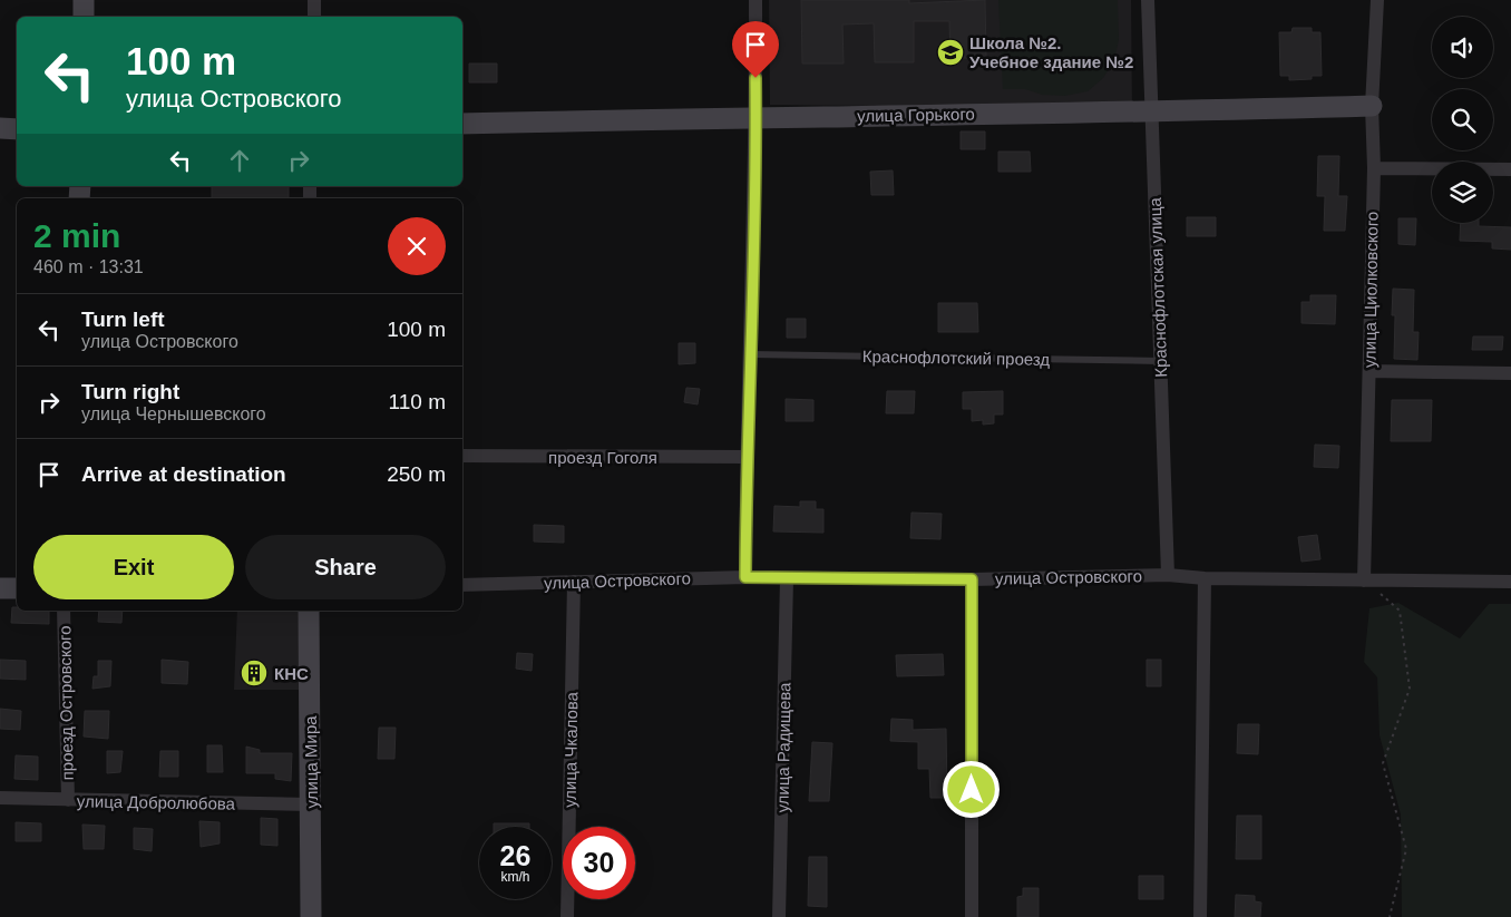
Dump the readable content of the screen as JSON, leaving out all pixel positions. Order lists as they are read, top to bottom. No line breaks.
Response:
{"streets":{"street":["улица Горького","Краснофлотская улица","улица Циолковского","проезд Гоголя","улица Островского","проезд Островского","улица Радищева","улица Чкалова","улица Мира","улица Добролюбова"],"lane":["Краснофлотский проезд"]},"crossings":[["улица Горького","Краснофлотская улица"],["улица Горького","улица Циолковского"],["Краснофлотская улица","Краснофлотский проезд"],["Краснофлотская улица","улица Островского"],["улица Циолковского","улица Островского"],["улица Островского","улица Радищева"],["улица Островского","улица Чкалова"],["проезд Островского","улица Добролюбова"],["улица Мира","улица Добролюбова"]],"places":{"school or university":["Школа №2. Учебное здание №2"],"building":["КНС"]},"page":{"turn":["100 m","улица Островского"],"heading":["2 min","460 m · 13:31"],"list":[{"name":"Turn left","note":"улица Островского","value":"100 m"},{"name":"Turn right","note":"улица Чернышевского","value":"110 m"},{"name":"Arrive at destination","value":"250 m"}],"buttons":["Exit","Share"],"speed":"26 km/h","limit":"30"}}
